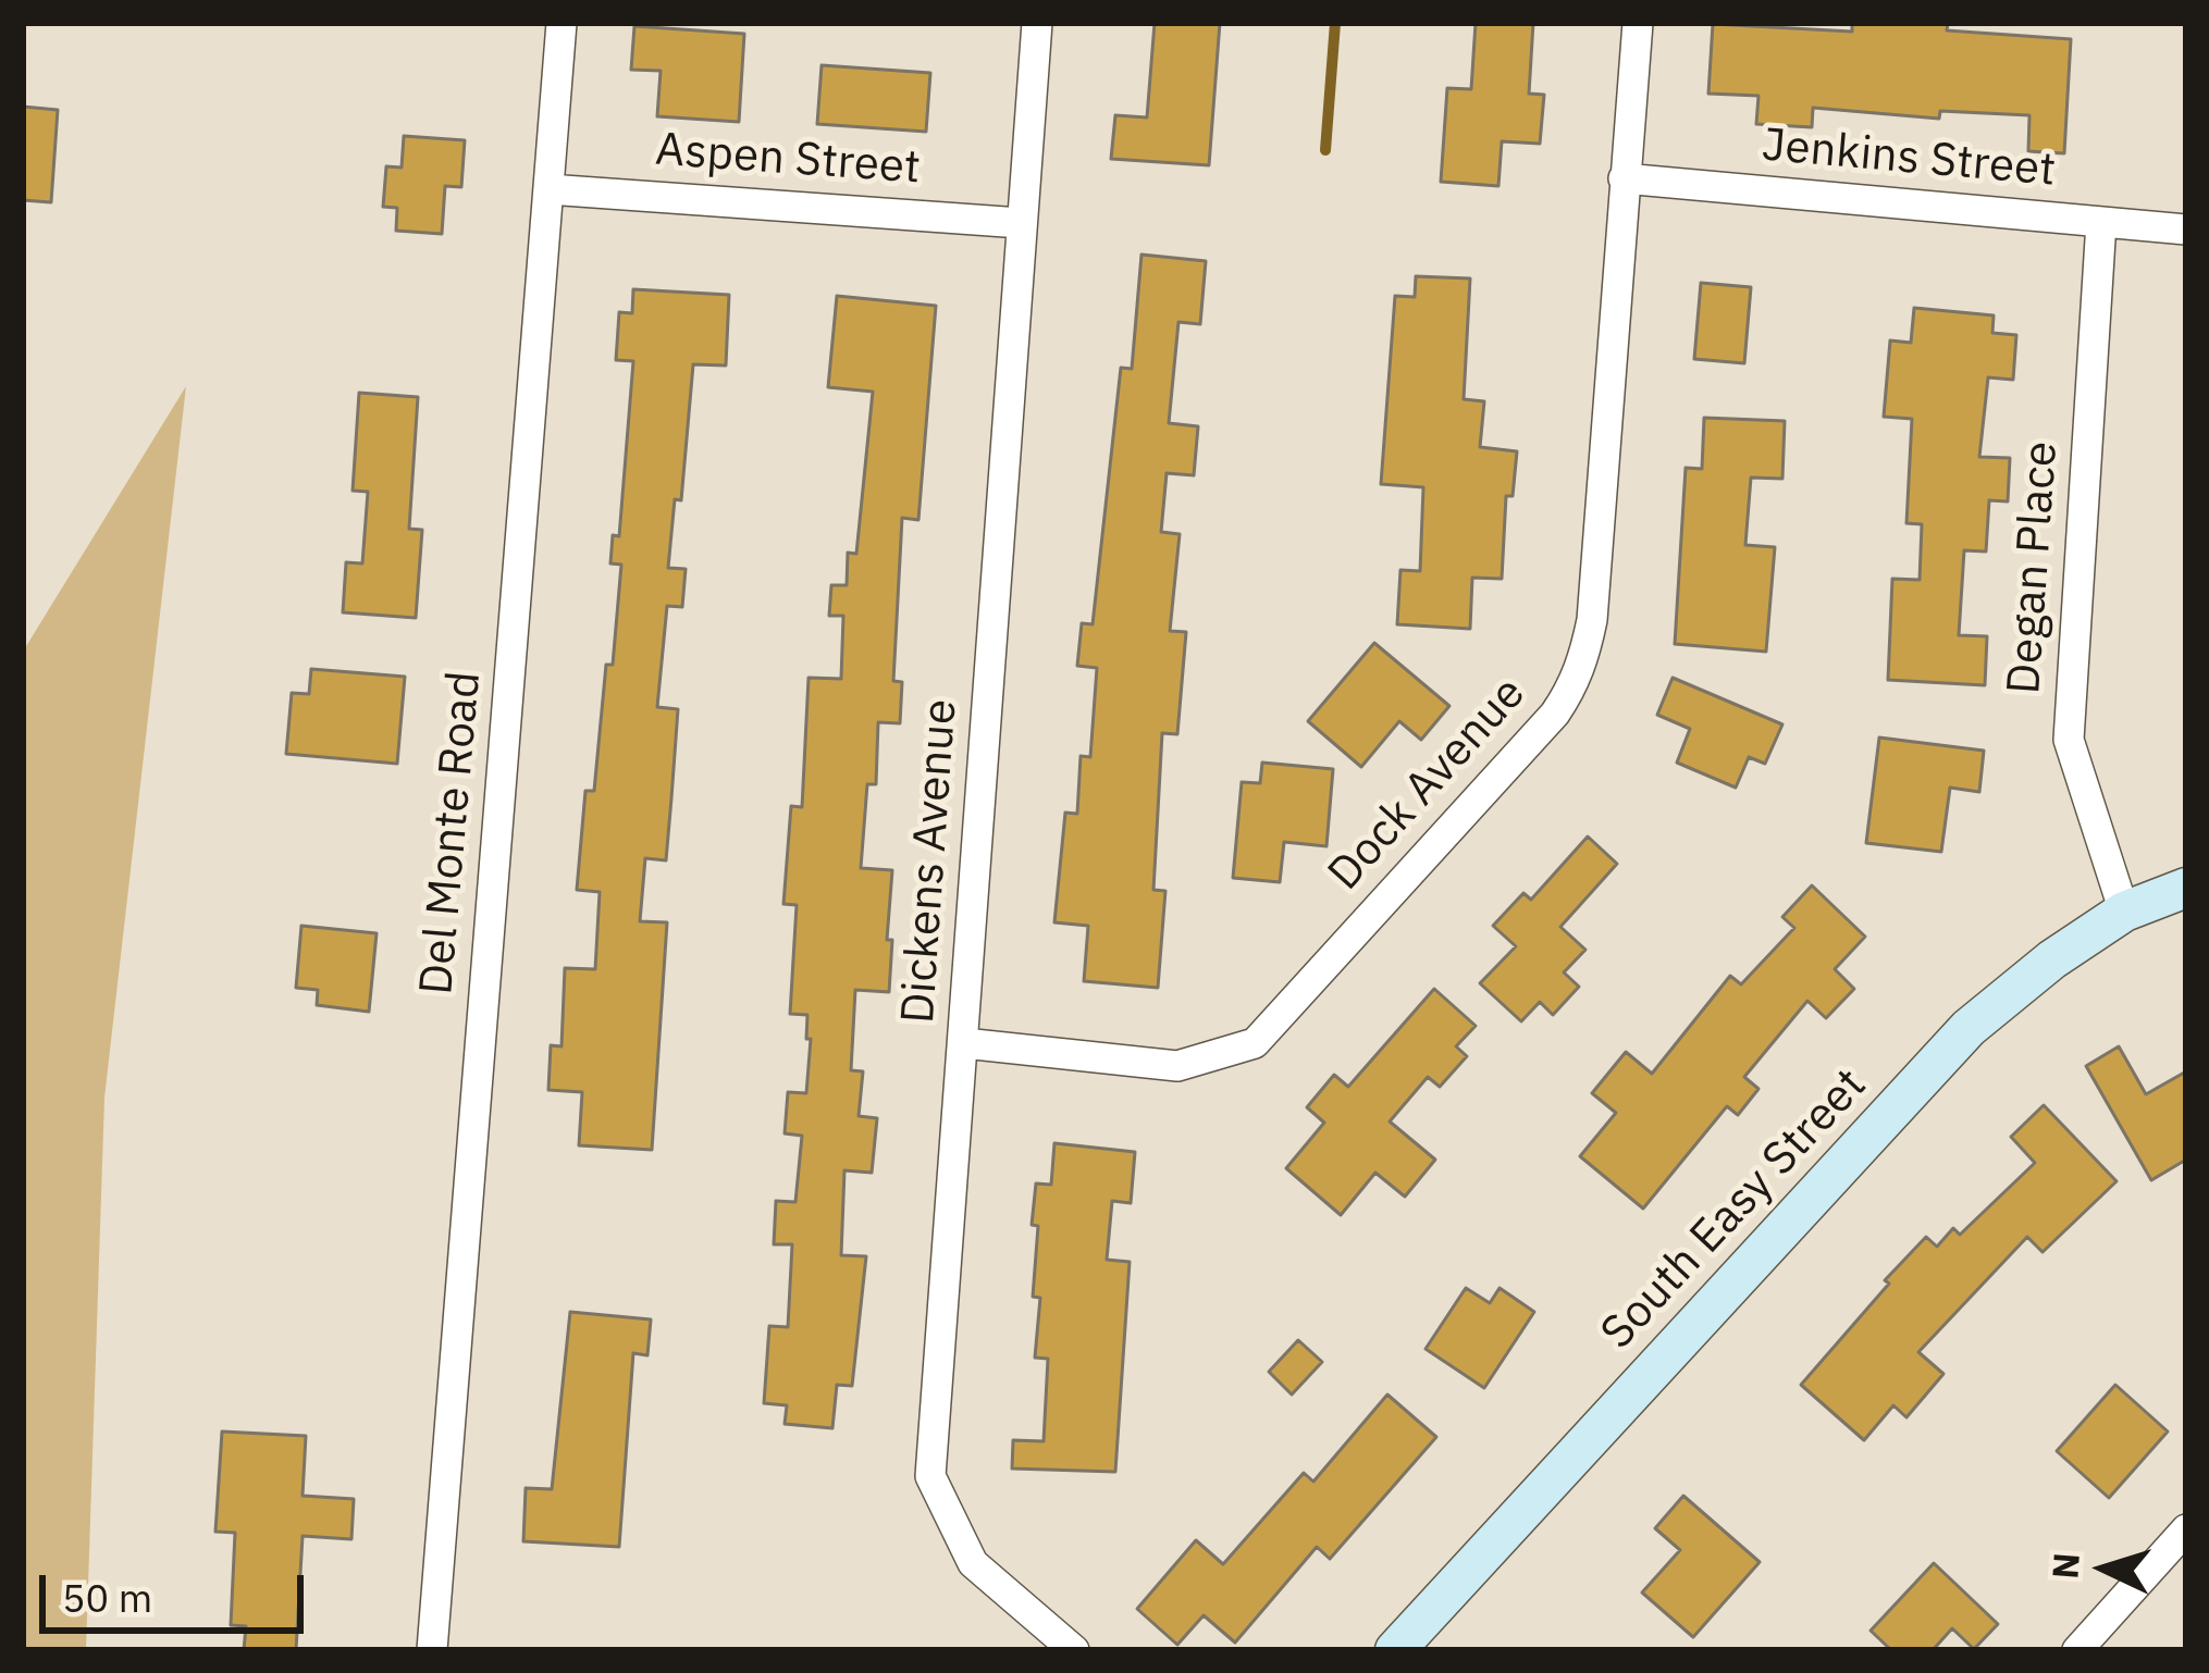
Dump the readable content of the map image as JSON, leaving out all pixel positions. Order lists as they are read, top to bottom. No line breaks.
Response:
{"streets":{"street":["Jenkins Street","Aspen Street","Degan Place","Dock Avenue","Del Monte Road","Dickens Avenue","South Easy Street"]},"crossings":[["Jenkins Street","Degan Place"],["Jenkins Street","Dock Avenue"],["Aspen Street","Del Monte Road"],["Aspen Street","Dickens Avenue"],["Degan Place","South Easy Street"],["Dock Avenue","Dickens Avenue"]],"scale_bar":"50 m","north":"left"}
